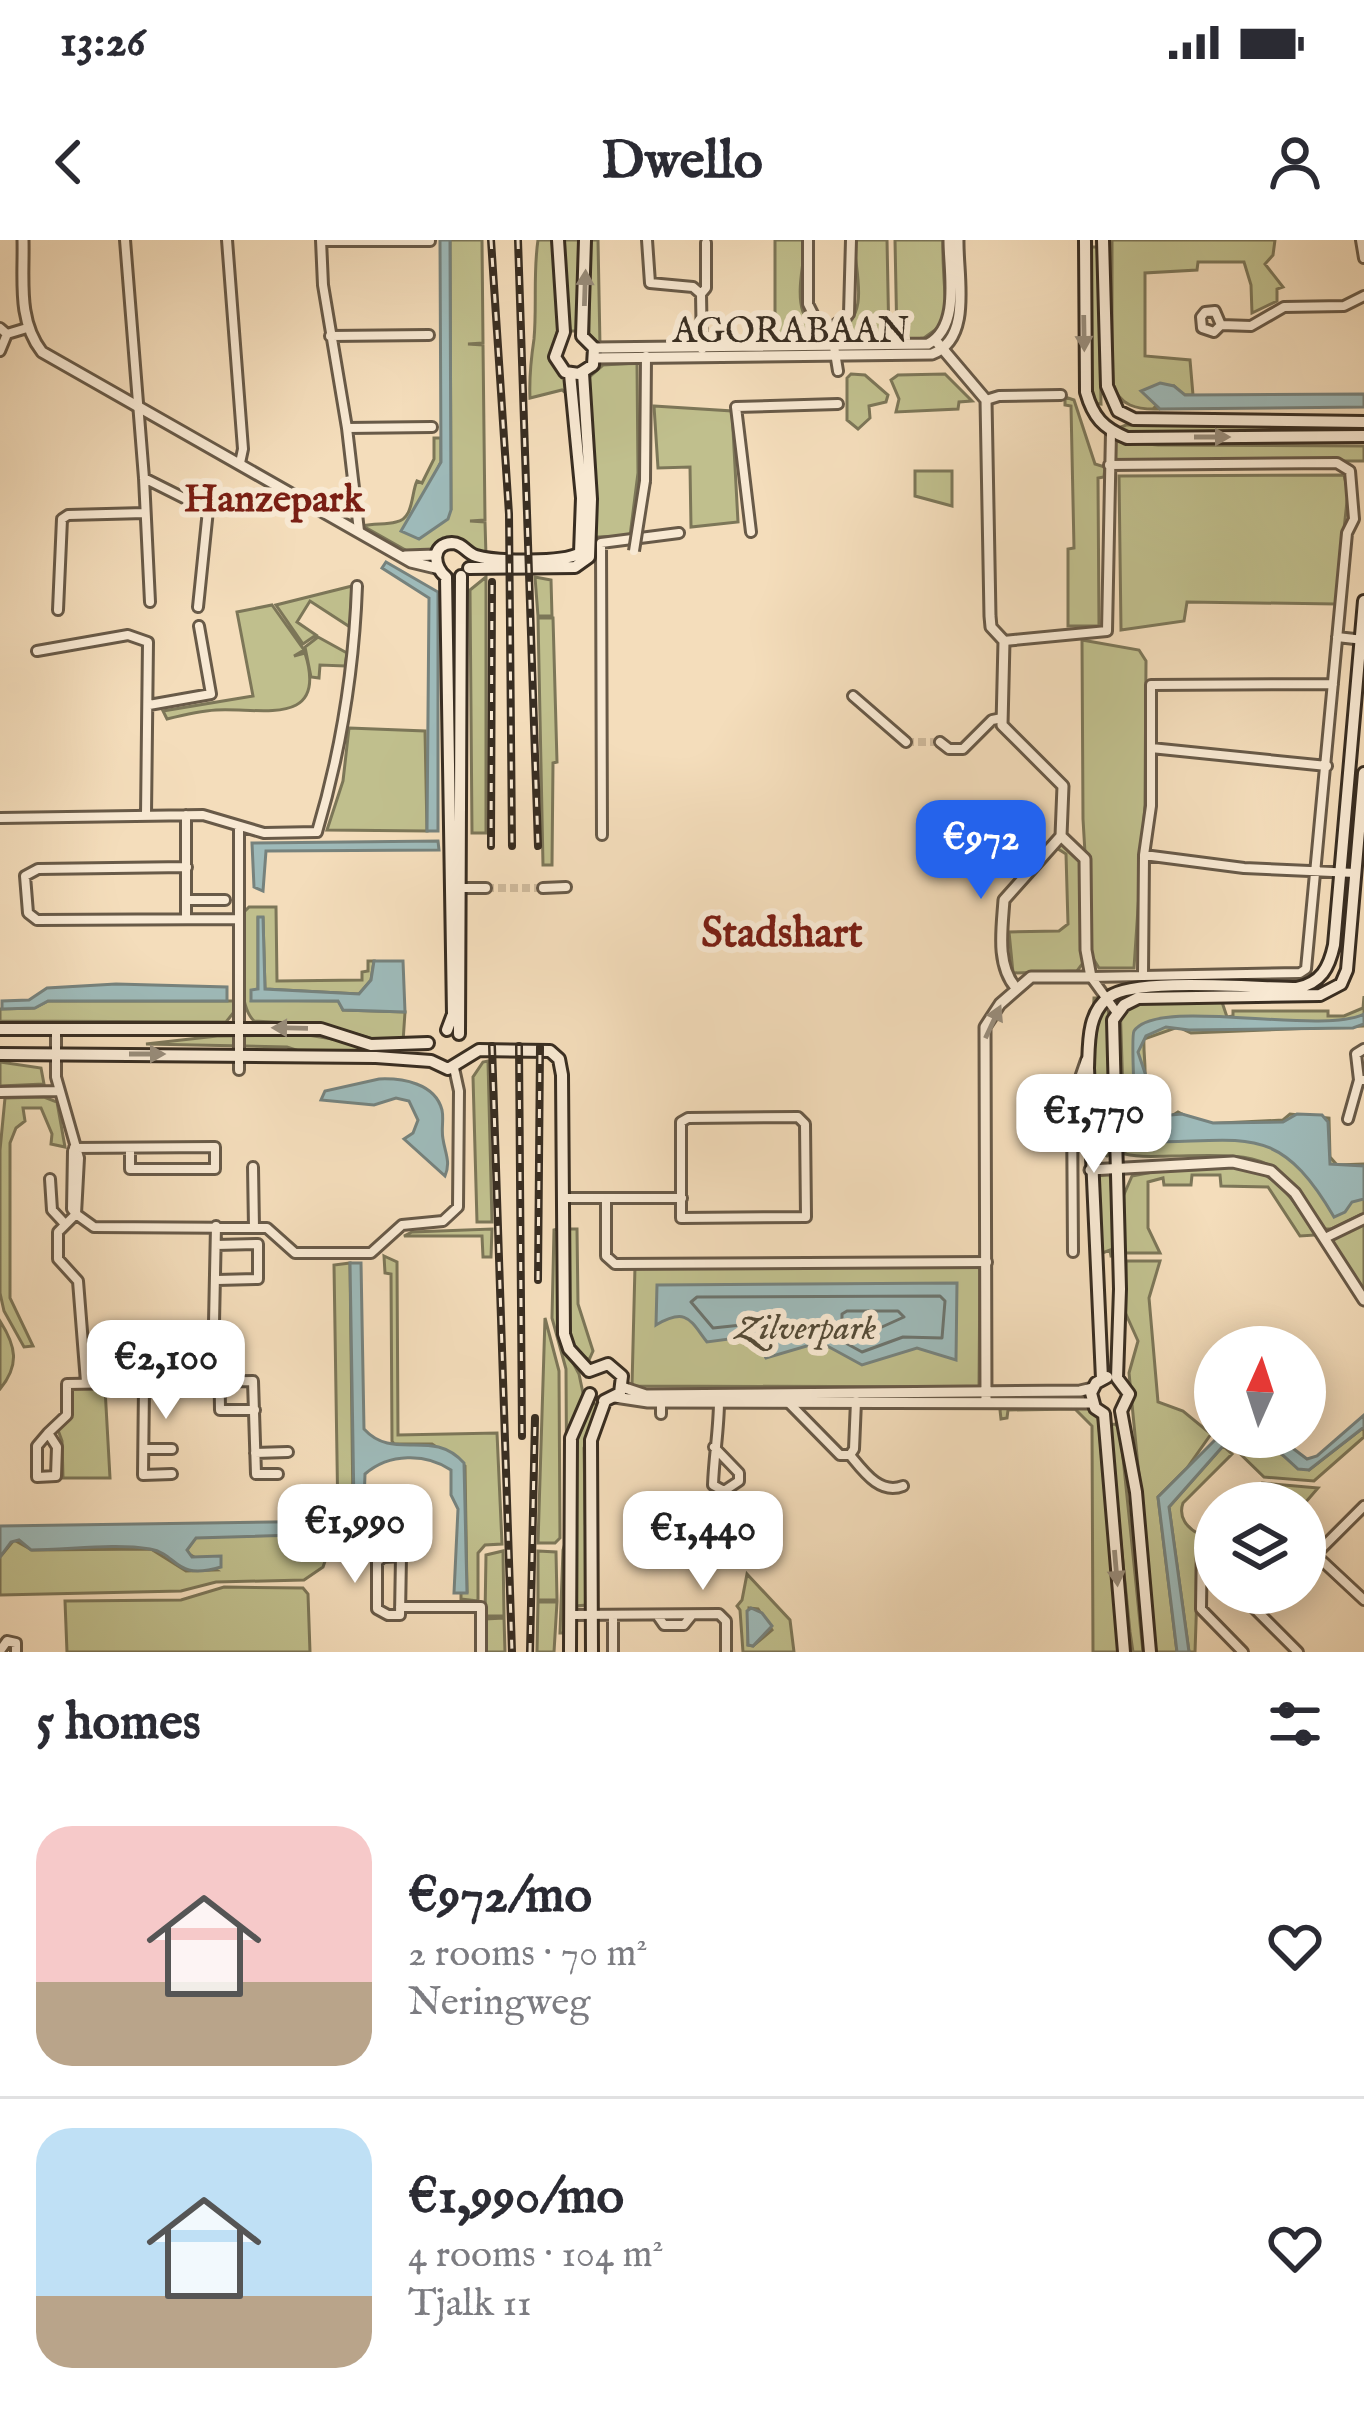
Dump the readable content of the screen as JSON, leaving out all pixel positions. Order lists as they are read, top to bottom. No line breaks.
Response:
{"streets":{"street":["AGORABAAN"]},"districts":["Hanzepark","Stadshart"],"parks":["Zilverpark"],"north":"top","page":{"status":"13:26","header":"Dwello","price":["€972","€1,770","€2,100","€1,990","€1,440"],"heading":"5 homes","list":[{"name":"€972/mo","note":"2 rooms · 70 m² · Neringweg"},{"name":"€1,990/mo","note":"4 rooms · 104 m² · Tjalk 11"}]}}
